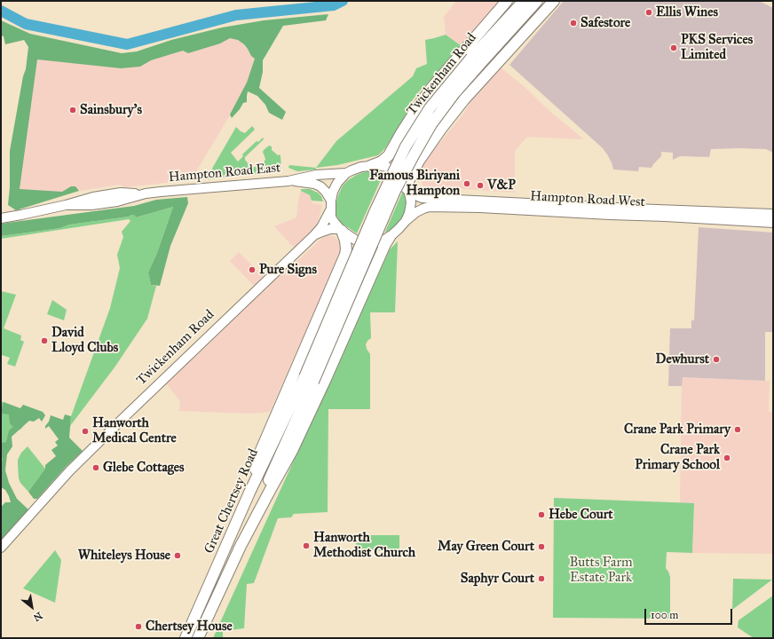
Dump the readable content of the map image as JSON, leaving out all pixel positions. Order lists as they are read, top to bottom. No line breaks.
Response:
{"streets":{"highway":["Twickenham Road","Great Chertsey Road"],"main road":["Hampton Road East","Hampton Road West"]},"crossings":[["Twickenham Road","Great Chertsey Road"]],"parks":["Butts Farm Estate Park"],"places":["Ellis Wines","Safestore","PKS Services Limited","Sainsbury's","Famous Biriyani Hampton","V&P","Pure Signs","David Lloyd Clubs","Dewhurst","Crane Park Primary","Hanworth Medical Centre","Crane Park Primary School","Glebe Cottages","Hebe Court","Hanworth Methodist Church","May Green Court","Whiteleys House","Saphyr Court","Chertsey House"],"scale_bar":"100 m","north":"bottom right"}
